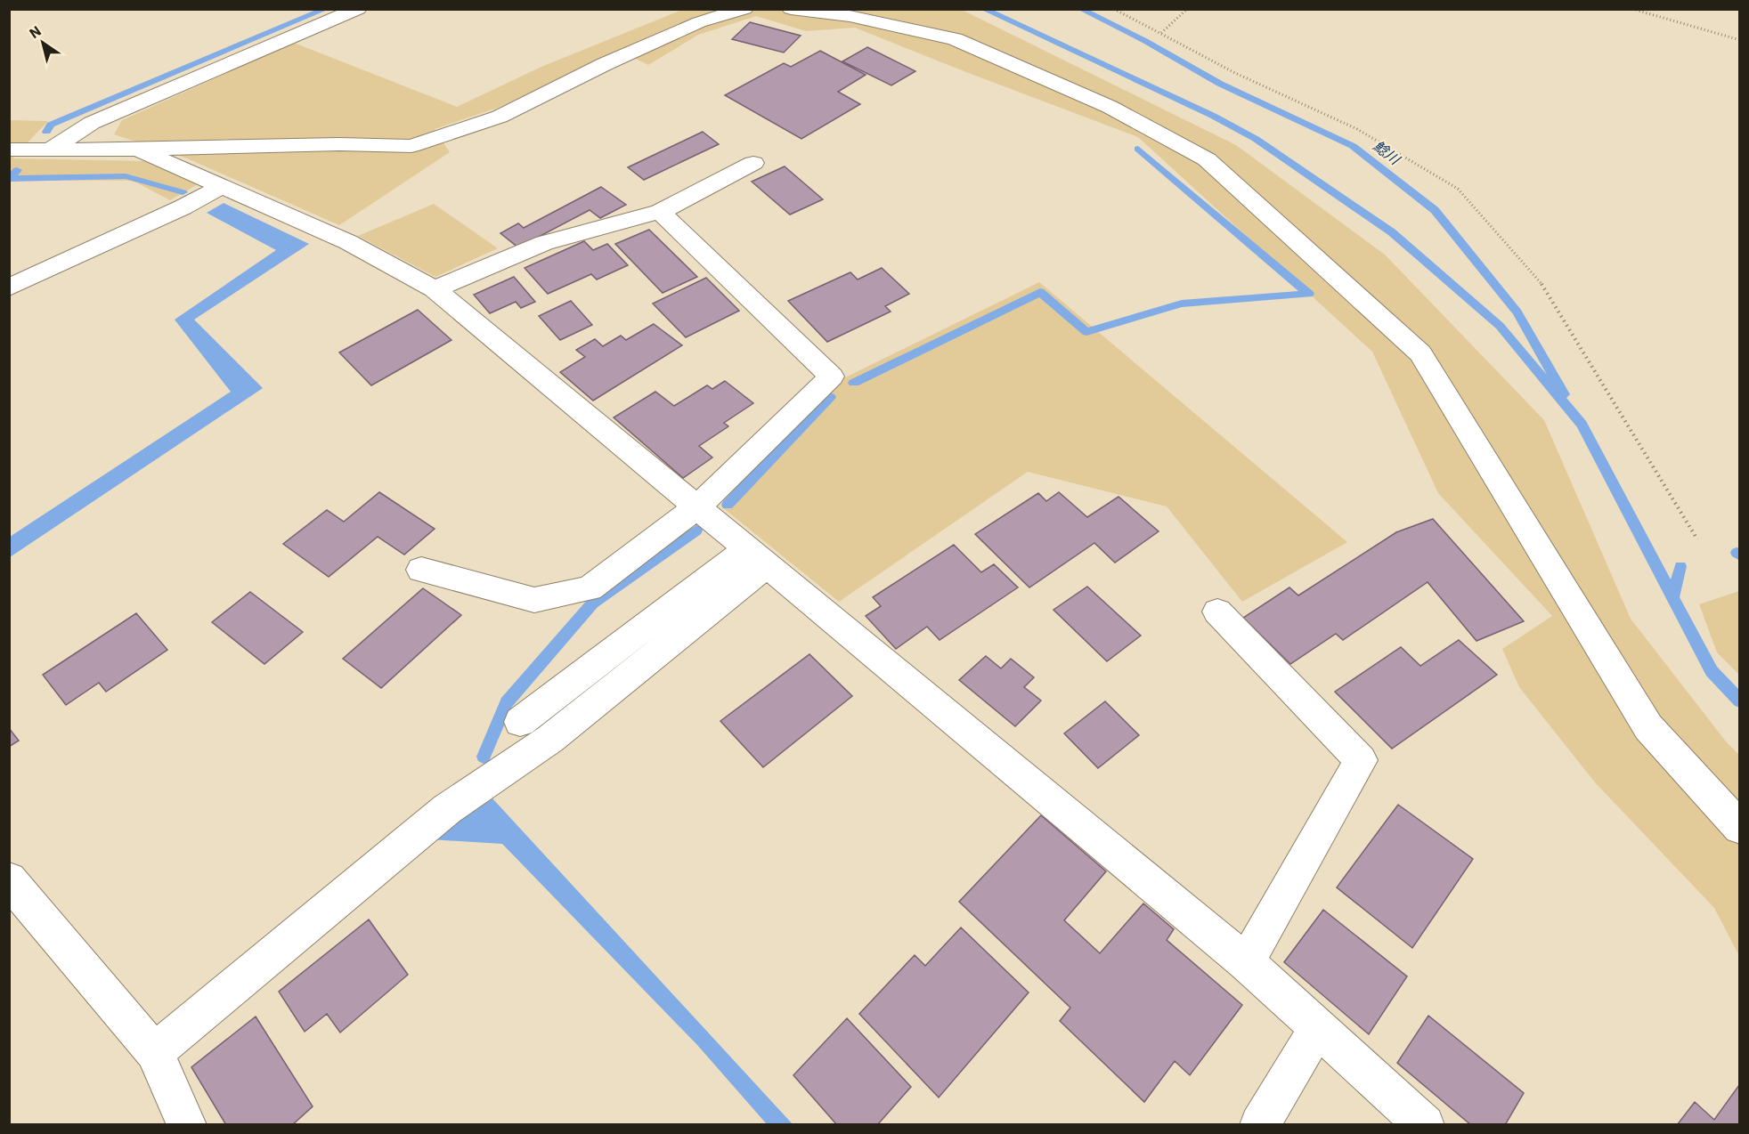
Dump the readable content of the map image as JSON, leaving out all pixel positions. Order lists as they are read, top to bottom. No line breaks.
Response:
{"water":["鯰川"],"north":"top left"}
